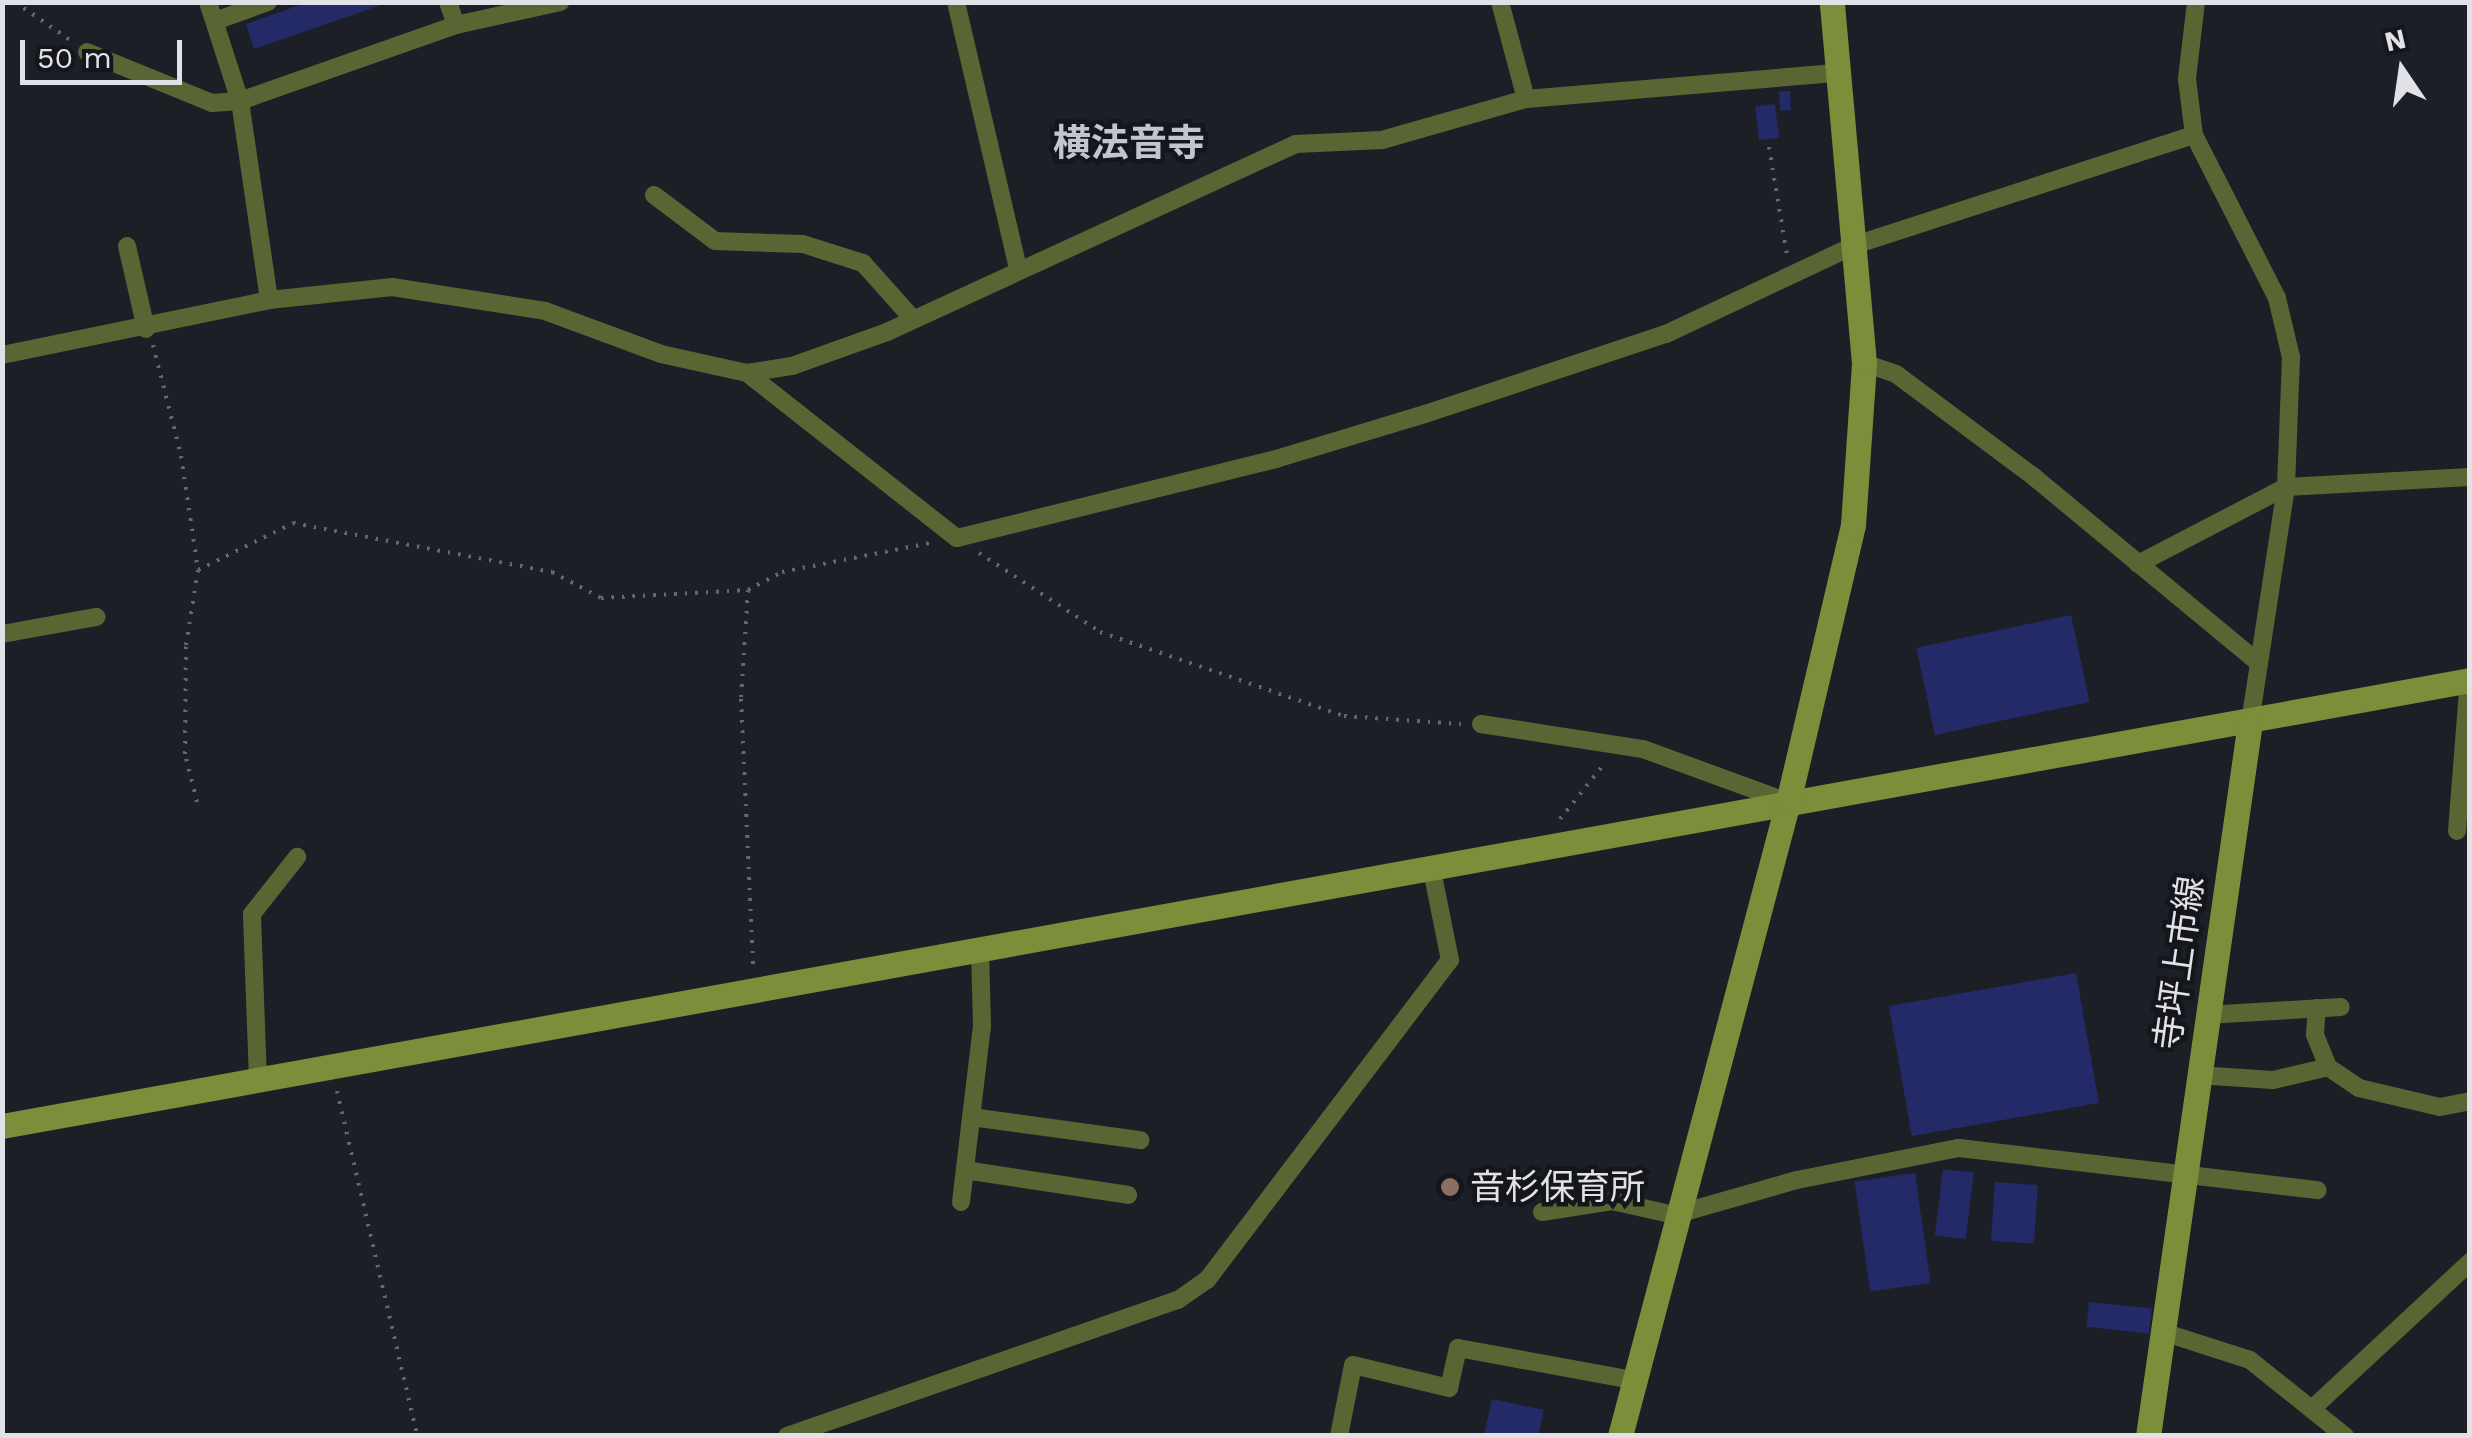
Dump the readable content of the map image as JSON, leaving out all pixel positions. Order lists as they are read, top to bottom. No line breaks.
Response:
{"streets":{"street":["寺坪上市線"]},"districts":["横法音寺"],"places":["音杉保育所"],"scale_bar":"50 m","north":"top"}
